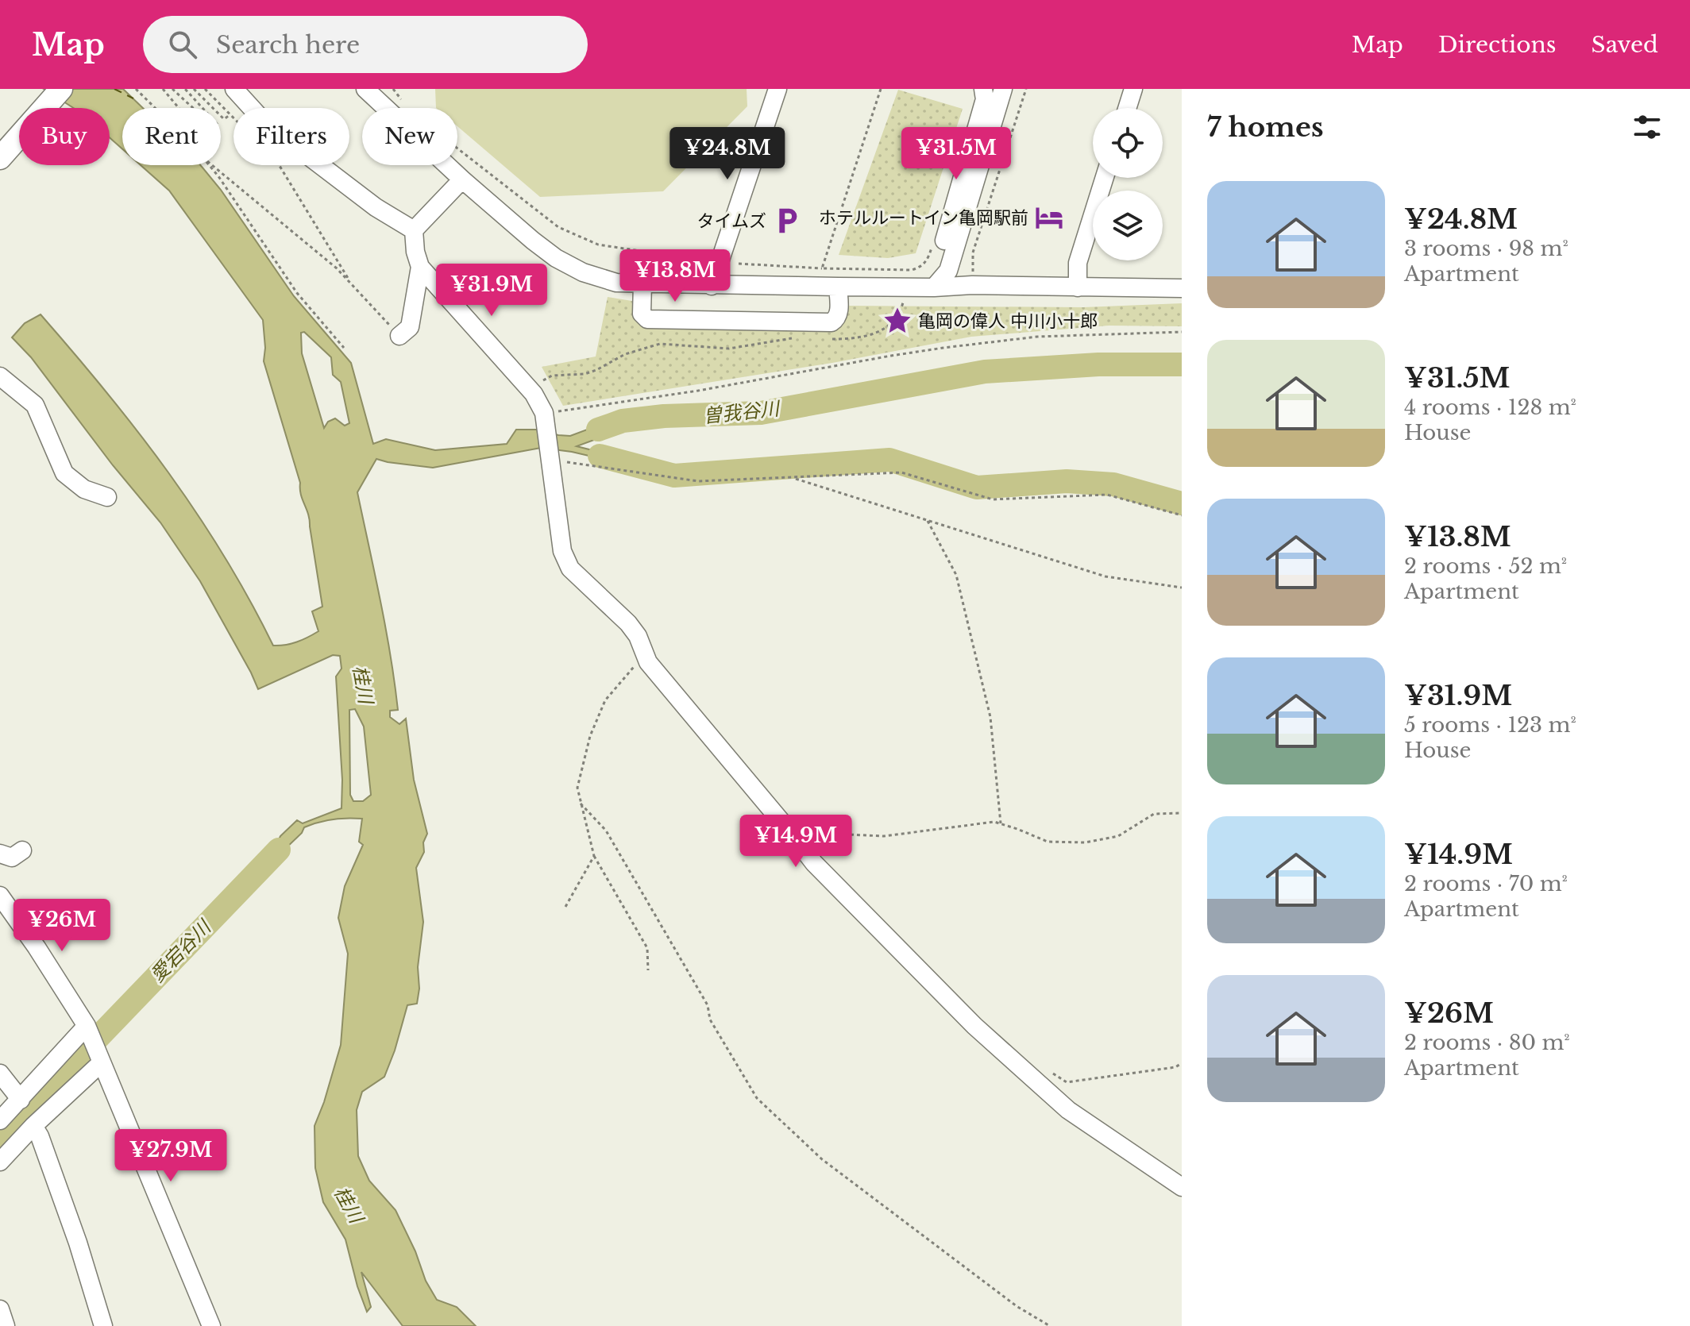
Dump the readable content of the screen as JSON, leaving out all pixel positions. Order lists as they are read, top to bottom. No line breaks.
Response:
{"water":["曽我谷川","桂川","愛宕谷川"],"places":{"hotel":["ホテルルートイン亀岡駅前"],"parking":["タイムズ"],"place":["亀岡の偉人 中川小十郎"]},"page":{"header":"Map","search":"Search here","nav":["Map","Directions","Saved"],"heading":"7 homes","chip":["Buy","Rent","Filters","New"],"price":["¥24.8M","¥31.5M","¥13.8M","¥31.9M","¥14.9M","¥26M","¥27.9M"],"list":[{"name":"¥24.8M","note":"3 rooms · 98 m² · Apartment"},{"name":"¥31.5M","note":"4 rooms · 128 m² · House"},{"name":"¥13.8M","note":"2 rooms · 52 m² · Apartment"},{"name":"¥31.9M","note":"5 rooms · 123 m² · House"},{"name":"¥14.9M","note":"2 rooms · 70 m² · Apartment"},{"name":"¥26M","note":"2 rooms · 80 m² · Apartment"}]}}
